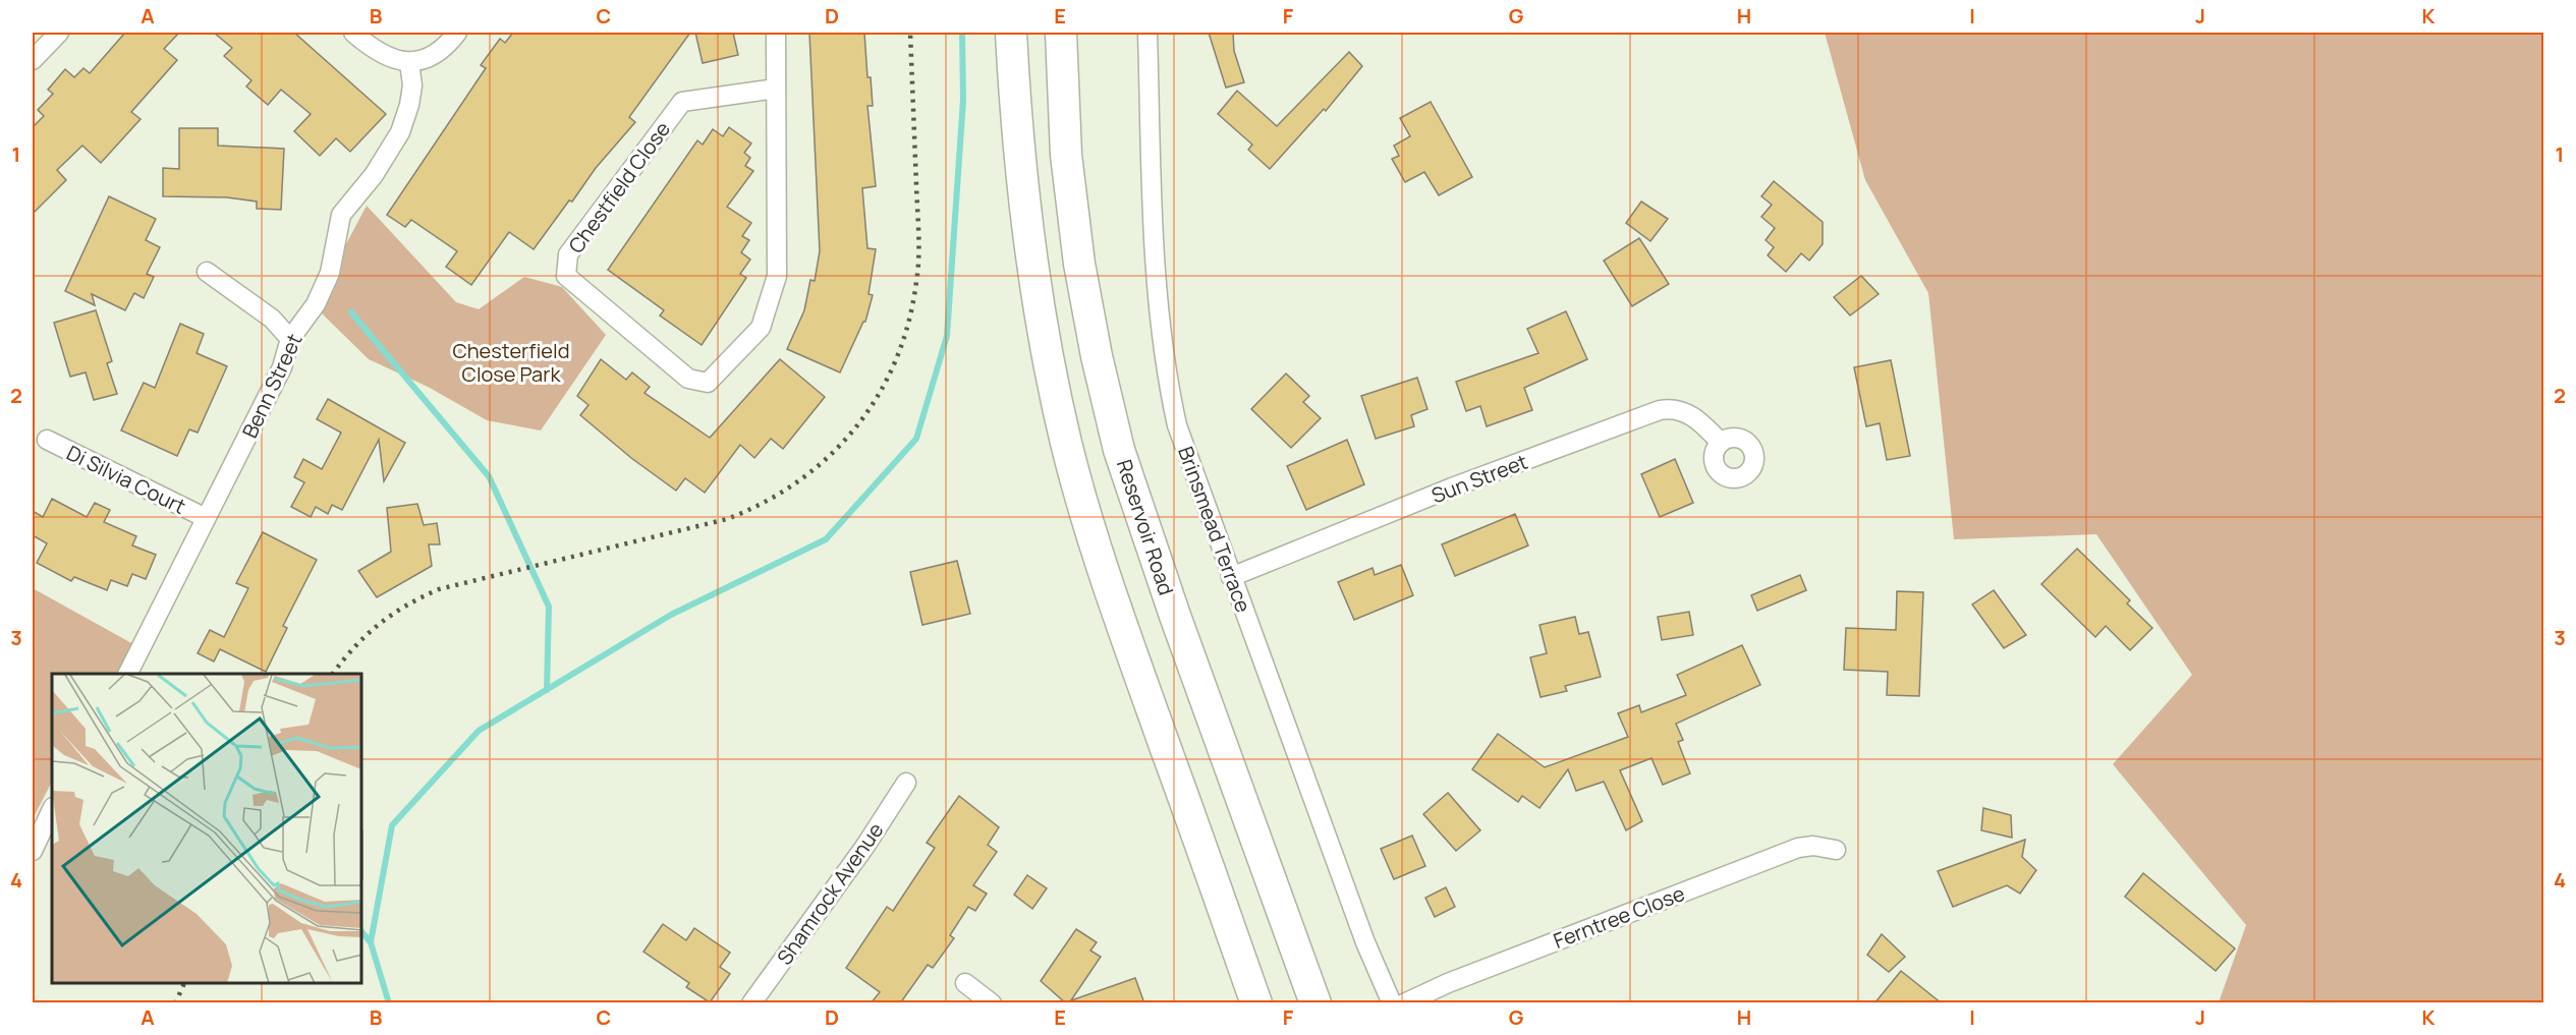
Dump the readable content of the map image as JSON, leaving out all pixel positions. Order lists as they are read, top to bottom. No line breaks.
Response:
{"streets":{"main road":["Reservoir Road"],"street":["Chestfield Close","Benn Street","Sun Street","Di Silvia Court","Brinsmead Terrace","Shamrock Avenue","Ferntree Close"]},"crossings":[["Benn Street","Di Silvia Court"],["Sun Street","Brinsmead Terrace"]],"parks":["Chesterfield Close Park"],"grid":{"columns":["A","B","C","D","E","F","G","H","I","J","K"],"rows":["1","2","3","4"]}}
